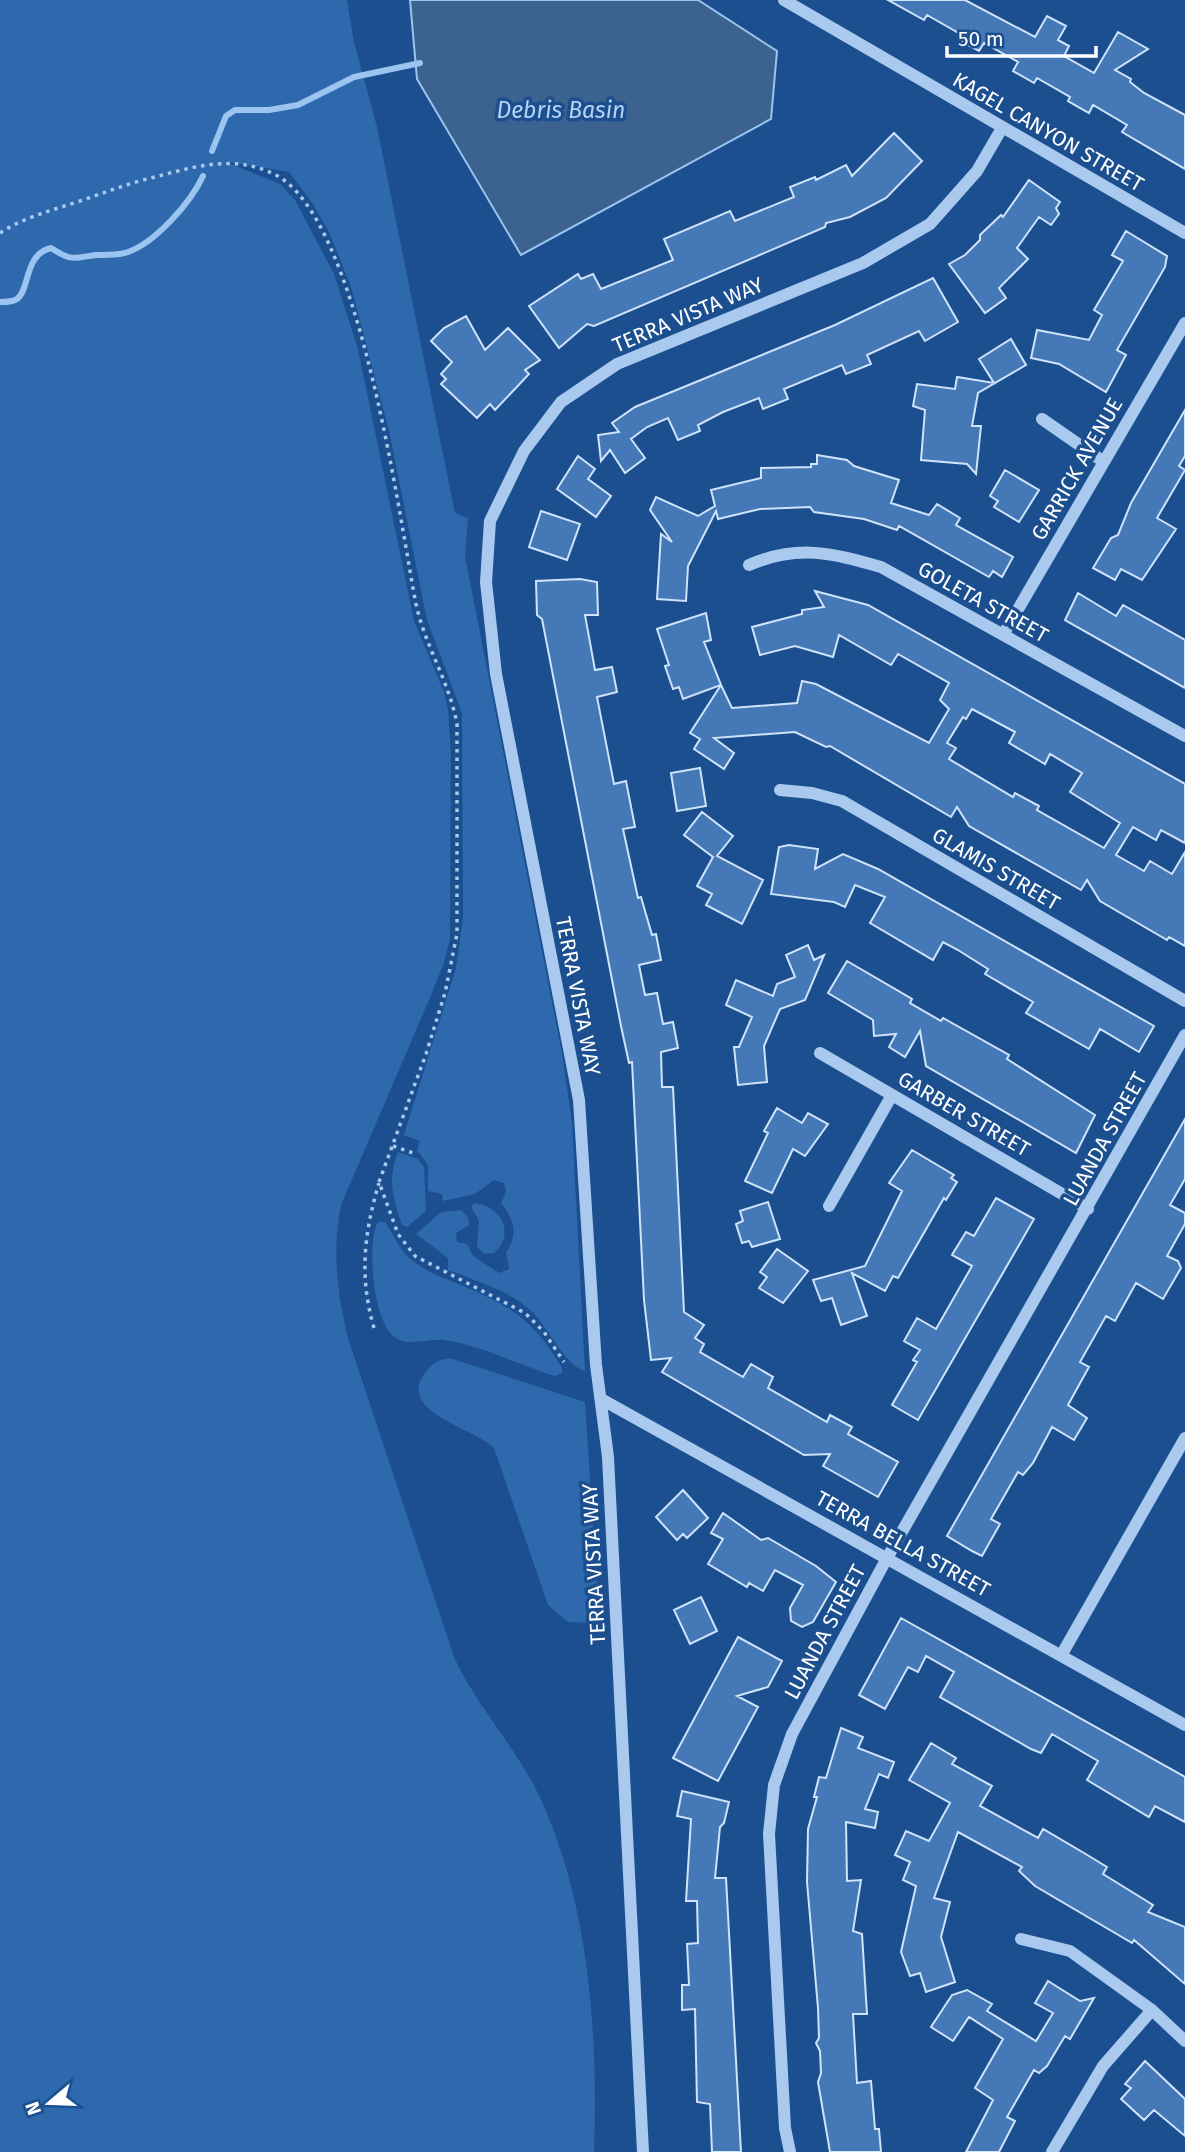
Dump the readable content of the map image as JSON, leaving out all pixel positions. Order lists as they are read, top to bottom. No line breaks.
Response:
{"streets":{"street":["KAGEL CANYON STREET","TERRA VISTA WAY","GARRICK AVENUE","GOLETA STREET","GLAMIS STREET","GARBER STREET","LUANDA STREET","TERRA BELLA STREET"]},"crossings":[["KAGEL CANYON STREET","TERRA VISTA WAY"],["TERRA VISTA WAY","TERRA BELLA STREET"],["GARRICK AVENUE","GOLETA STREET"],["GARBER STREET","LUANDA STREET"],["LUANDA STREET","TERRA BELLA STREET"]],"water":["Debris Basin"],"scale_bar":"50 m","north":"left"}
